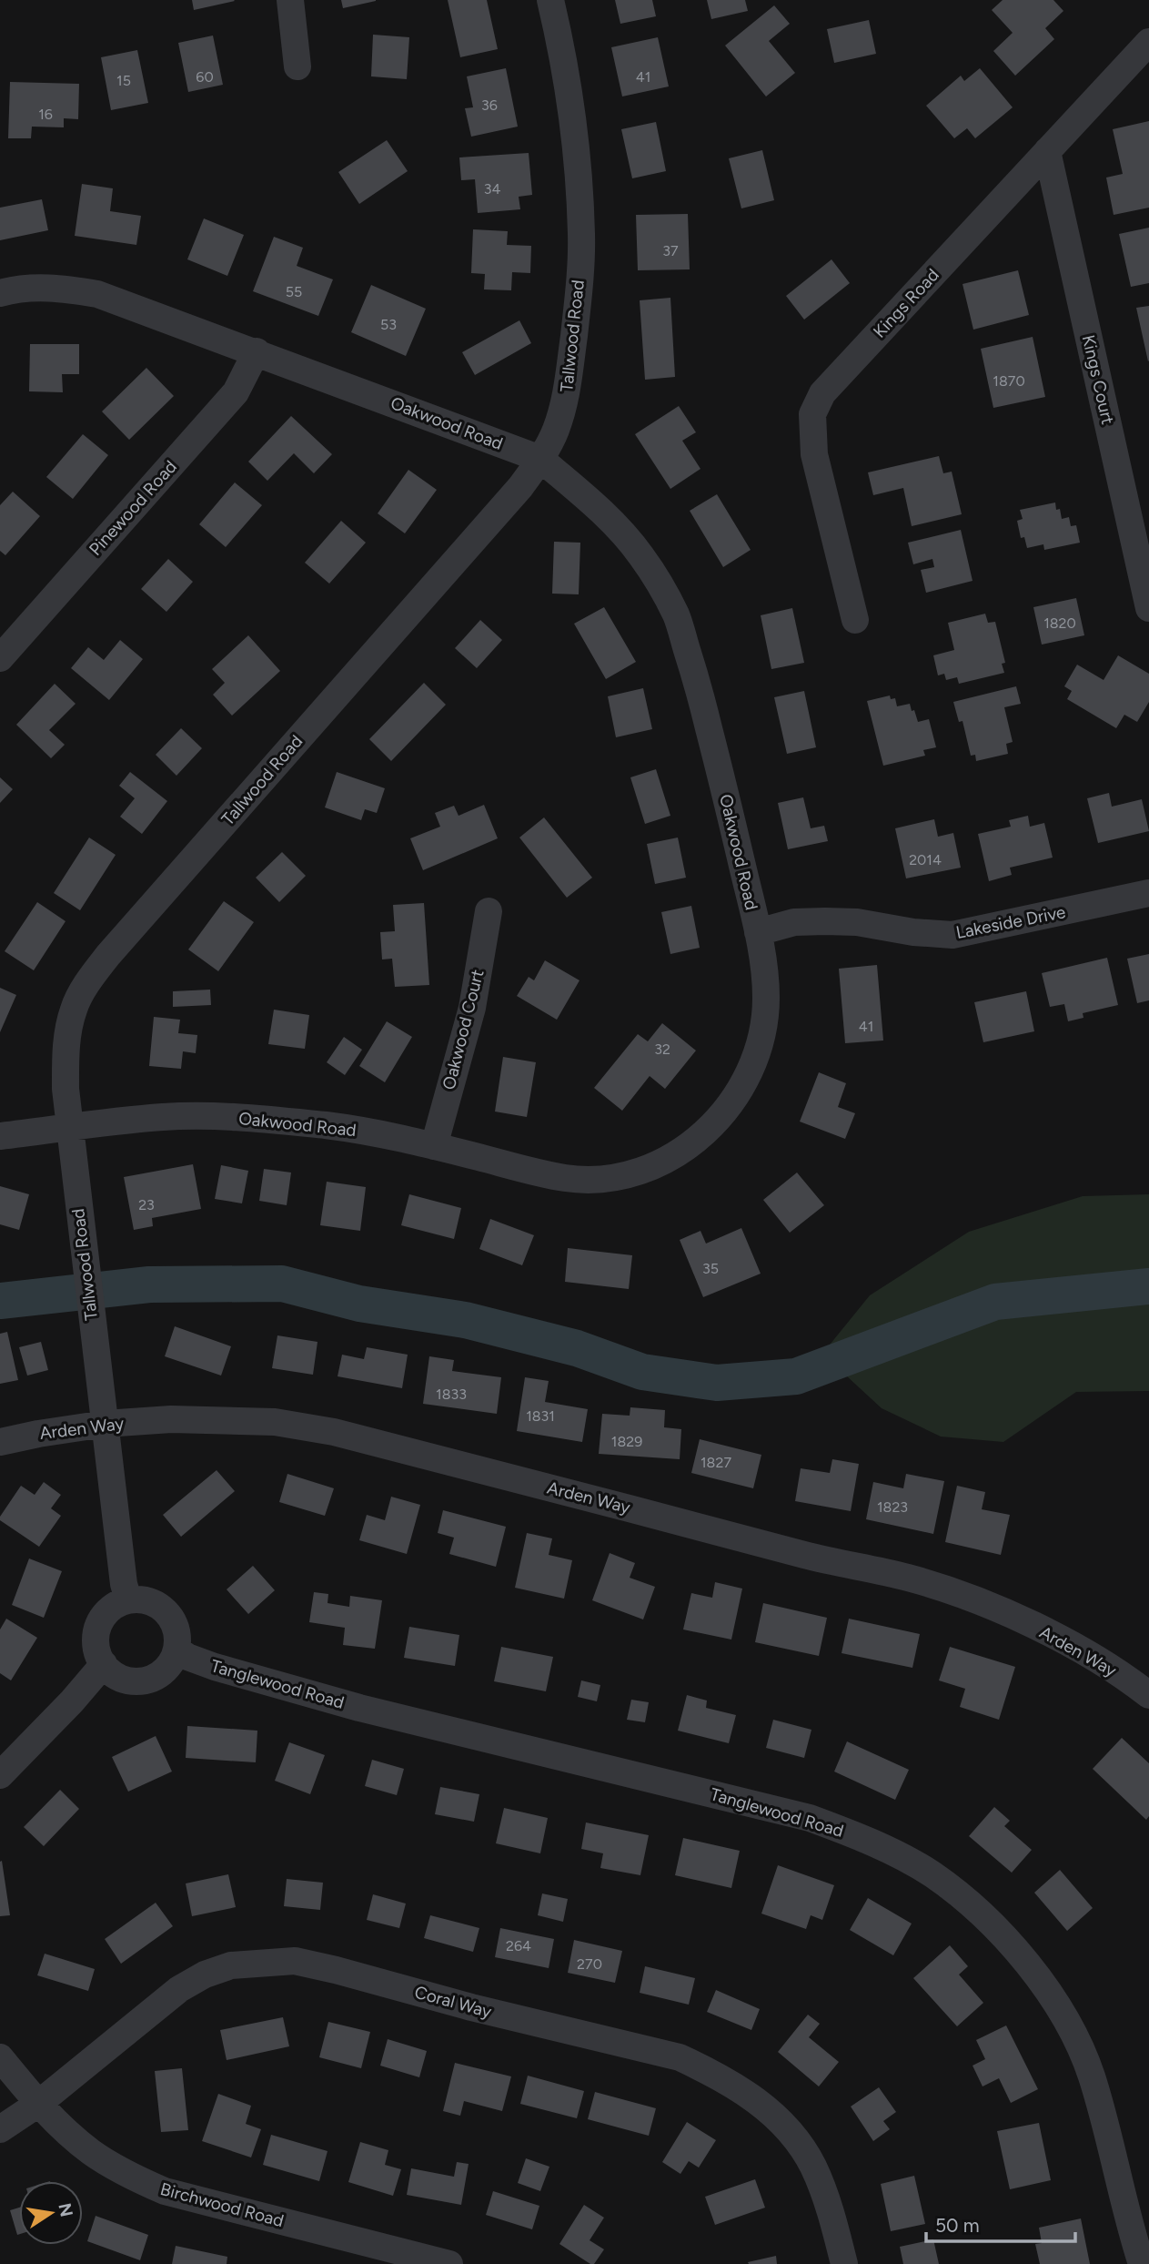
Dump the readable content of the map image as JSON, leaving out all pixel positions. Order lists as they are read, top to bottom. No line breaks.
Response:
{"streets":{"street":["Kings Road","Tallwood Road","Kings Court","Oakwood Road","Pinewood Road","Lakeside Drive","Oakwood Court","Arden Way","Tanglewood Road","Coral Way","Birchwood Road"]},"crossings":[["Kings Road","Kings Court"],["Tallwood Road","Oakwood Road"],["Tallwood Road","Arden Way"],["Tallwood Road","Tanglewood Road"],["Oakwood Road","Pinewood Road"],["Oakwood Road","Lakeside Drive"],["Oakwood Road","Oakwood Court"],["Coral Way","Birchwood Road"]],"house_numbers":["60","41","15","36","16","34","37","55","53","1870","1820","2014","41","32","23","35","1833","1831","1829","1827","1823","264","270"],"scale_bar":"50 m","north":"right"}
